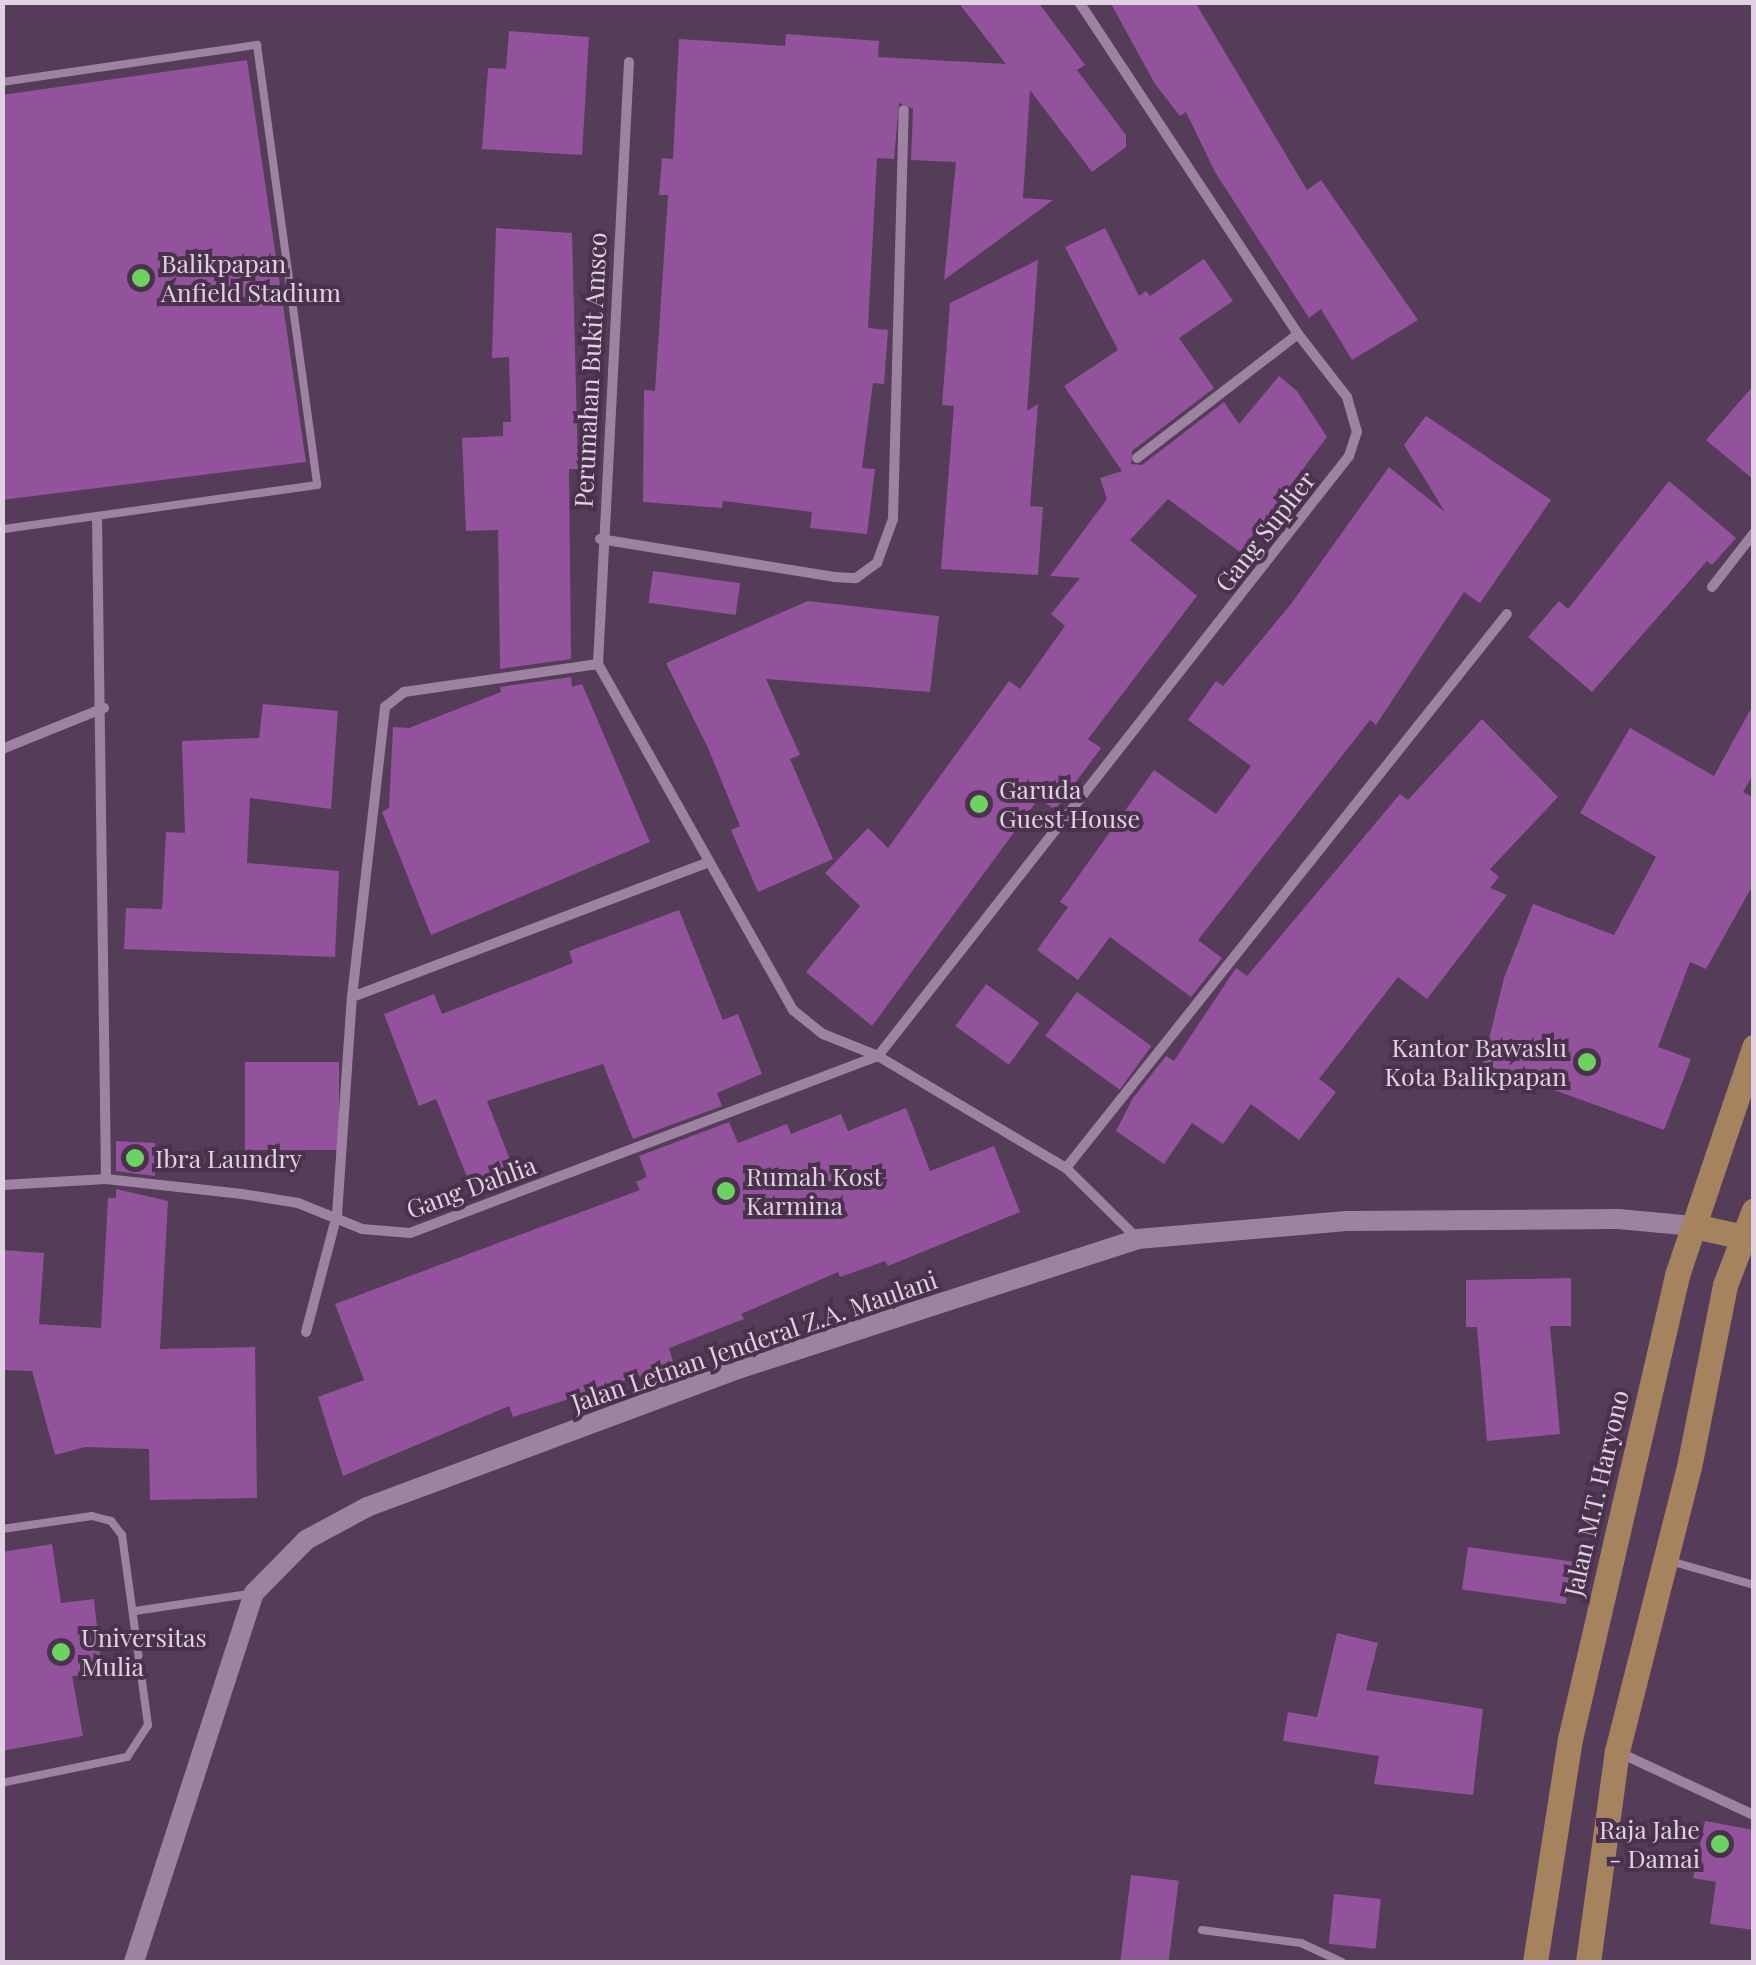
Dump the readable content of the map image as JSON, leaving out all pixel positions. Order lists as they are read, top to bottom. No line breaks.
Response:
{"streets":{"main road":["Jalan M.T. Haryono"],"street":["Perumahan Bukit Amsco","Gang Suplier","Gang Dahlia","Jalan Letnan Jenderal Z.A. Maulani"]},"crossings":[["Gang Suplier","Gang Dahlia"],["Jalan Letnan Jenderal Z.A. Maulani","Jalan M.T. Haryono"]],"places":["Balikpapan Anfield Stadium","Garuda Guest House","Kantor Bawaslu Kota Balikpapan","Ibra Laundry","Rumah Kost Karmina","Universitas Mulia","Raja Jahe - Damai"]}
